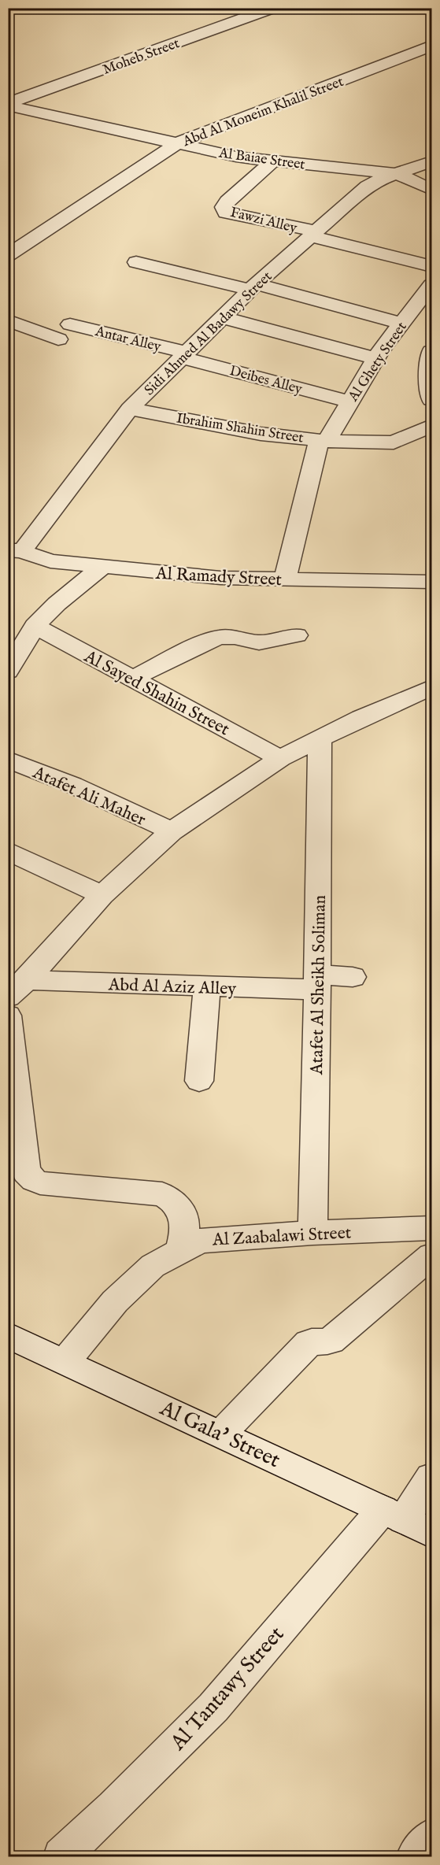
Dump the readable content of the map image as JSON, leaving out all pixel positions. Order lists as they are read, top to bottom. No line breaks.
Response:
{"streets":{"street":["Moheb Street","Abd Al Moneim Khalil Street","Al Baiae Street","Fawzi Alley","Sidi Ahmed Al Badawy Street","Antar Alley","Al Ghety Street","Deibes Alley","Ibrahim Shahin Street","Al Ramady Street","Al Sayed Shahin Street","Atafet Ali Maher","Atafet Al Sheikh Soliman","Abd Al Aziz Alley","Al Zaabalawi Street","Al Gala' Street","Al Tantawy Street"]},"crossings":[["Moheb Street","Al Baiae Street"],["Abd Al Moneim Khalil Street","Al Baiae Street"],["Al Baiae Street","Fawzi Alley"],["Al Baiae Street","Sidi Ahmed Al Badawy Street"],["Fawzi Alley","Sidi Ahmed Al Badawy Street"],["Sidi Ahmed Al Badawy Street","Antar Alley"],["Sidi Ahmed Al Badawy Street","Deibes Alley"],["Sidi Ahmed Al Badawy Street","Ibrahim Shahin Street"],["Sidi Ahmed Al Badawy Street","Al Ramady Street"],["Antar Alley","Deibes Alley"],["Al Ghety Street","Deibes Alley"],["Al Ghety Street","Ibrahim Shahin Street"],["Al Ghety Street","Al Ramady Street"],["Atafet Al Sheikh Soliman","Abd Al Aziz Alley"],["Atafet Al Sheikh Soliman","Al Zaabalawi Street"],["Al Zaabalawi Street","Al Gala' Street"],["Al Gala' Street","Al Tantawy Street"]]}
